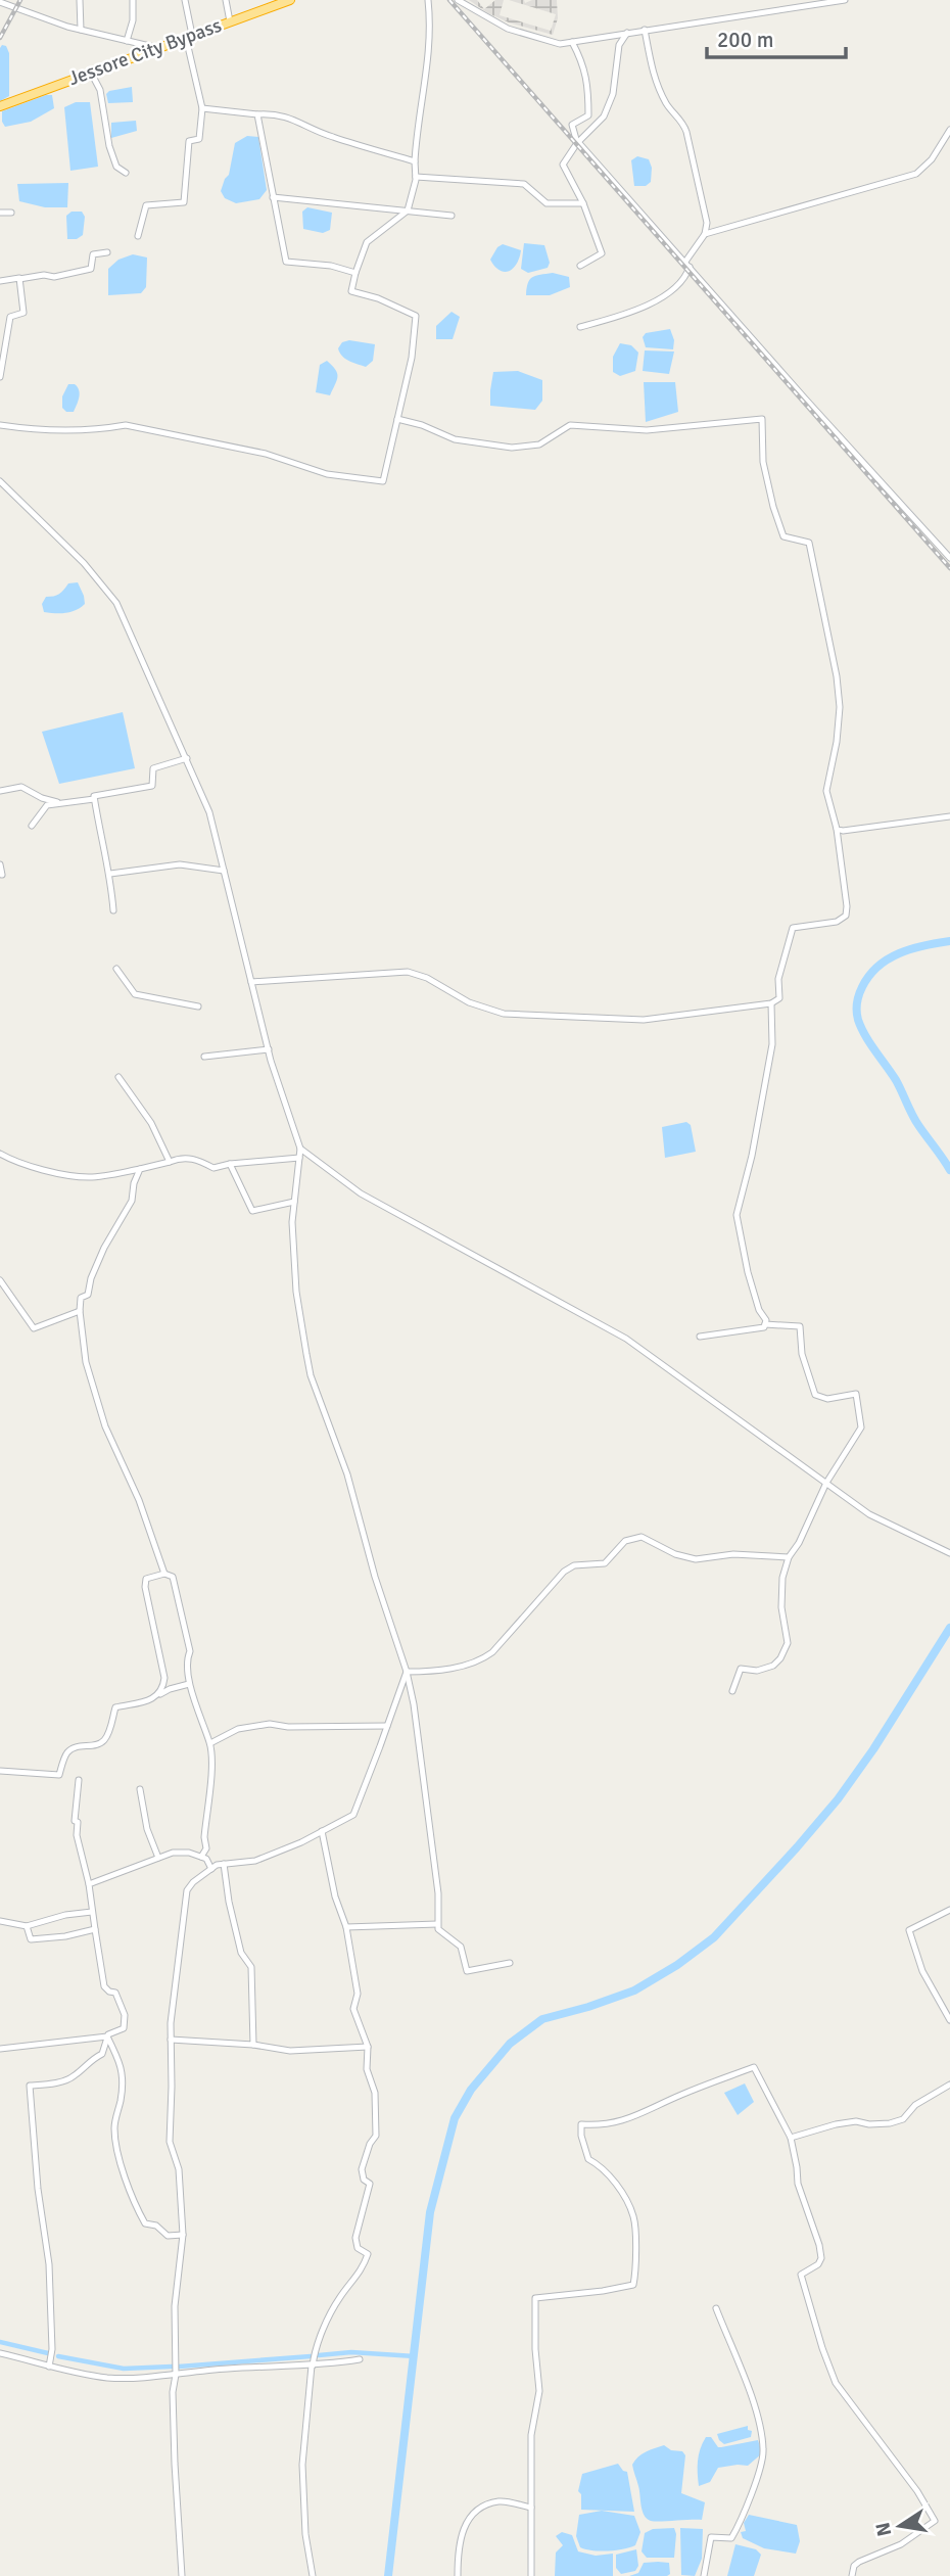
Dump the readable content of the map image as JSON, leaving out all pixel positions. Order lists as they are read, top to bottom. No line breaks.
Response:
{"streets":{"highway":["Jessore City Bypass"]},"scale_bar":"200 m","north":"left"}
